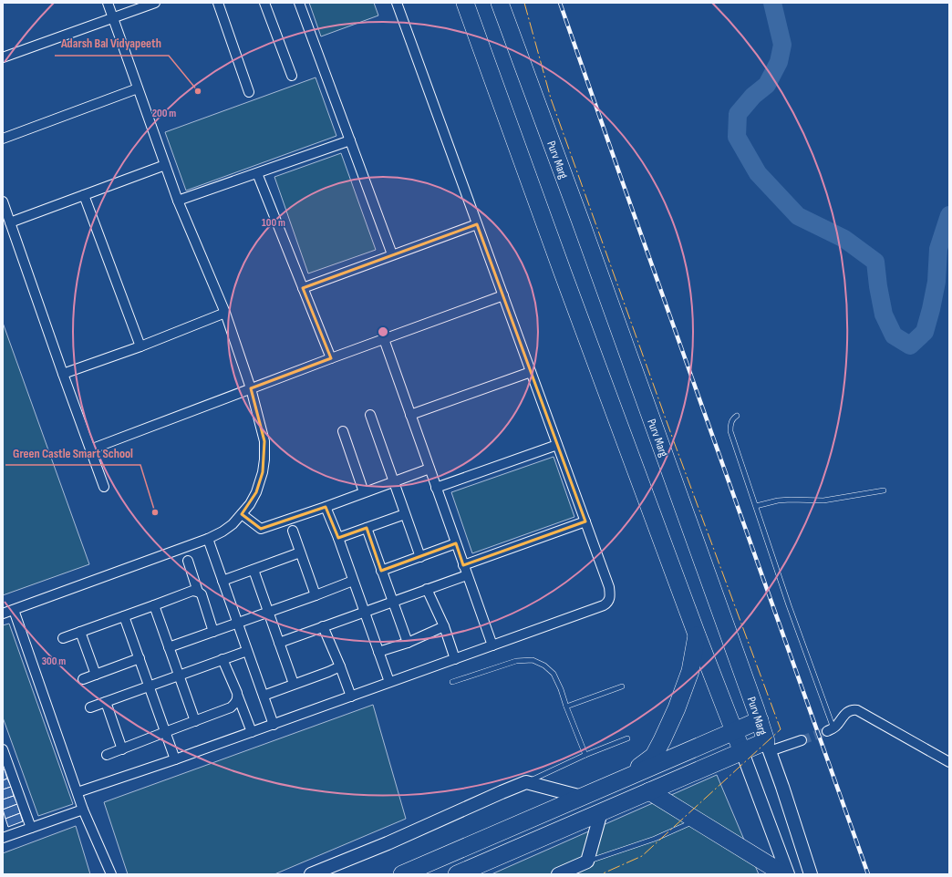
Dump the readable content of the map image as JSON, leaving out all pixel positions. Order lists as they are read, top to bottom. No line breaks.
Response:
{"streets":{"highway":["Purv Marg"]},"places":["Adarsh Bal Vidyapeeth","Green Castle Smart School"],"rings":["200 m","100 m","300 m"]}
